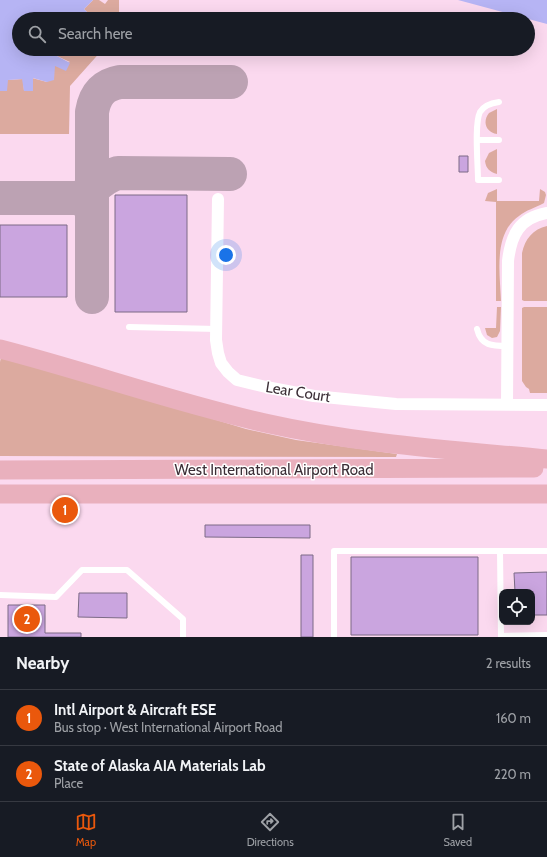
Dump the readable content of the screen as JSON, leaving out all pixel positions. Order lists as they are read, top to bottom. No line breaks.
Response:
{"streets":{"main road":["West International Airport Road"],"street":["Lear Court"]},"page":{"search":"Search here","pins":["1","2"],"heading":["Nearby","2 results"],"list":[{"mark":"1","name":"Intl Airport & Aircraft ESE","note":"Bus stop · West International Airport Road","value":"160 m"},{"mark":"2","name":"State of Alaska AIA Materials Lab","note":"Place","value":"220 m"}],"nav":["Map","Directions","Saved"]}}
